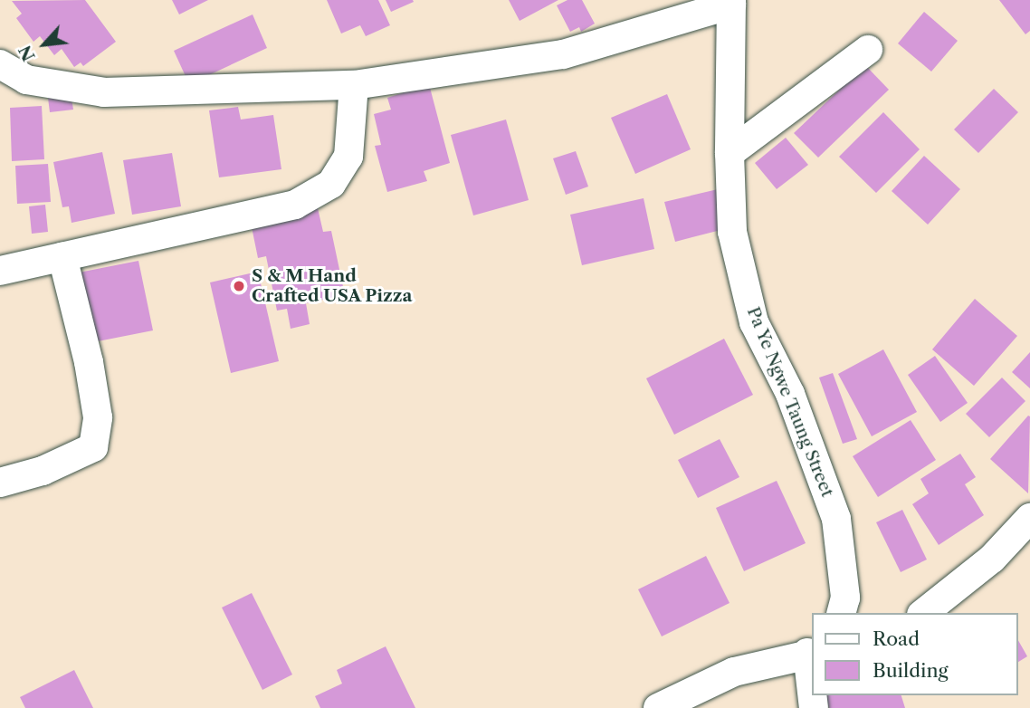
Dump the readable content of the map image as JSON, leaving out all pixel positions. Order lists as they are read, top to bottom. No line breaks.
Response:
{"streets":{"street":["Pa Ye Ngwe Taung Street"]},"places":["S & M Hand Crafted USA Pizza"],"legend":["Road","Building"],"north":"bottom left"}
